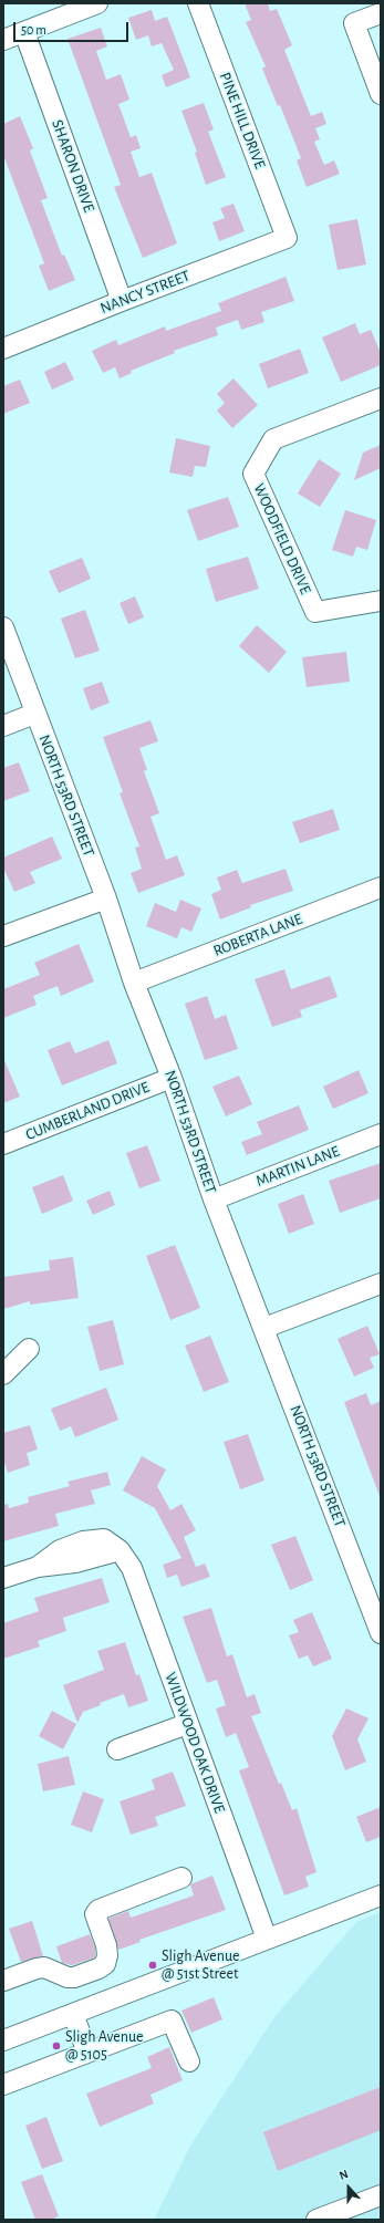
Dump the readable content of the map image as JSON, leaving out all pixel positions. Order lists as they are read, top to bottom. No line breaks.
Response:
{"streets":{"street":["PINE HILL DRIVE","SHARON DRIVE","NANCY STREET","WOODFIELD DRIVE","NORTH 53RD STREET","ROBERTA LANE","CUMBERLAND DRIVE","MARTIN LANE","WILDWOOD OAK DRIVE"]},"crossings":[["PINE HILL DRIVE","NANCY STREET"],["SHARON DRIVE","NANCY STREET"],["NORTH 53RD STREET","ROBERTA LANE"],["NORTH 53RD STREET","CUMBERLAND DRIVE"],["NORTH 53RD STREET","MARTIN LANE"]],"places":["Sligh Avenue @ 51st Street","Sligh Avenue @ 5105"],"scale_bar":"50 m","north":"top"}
